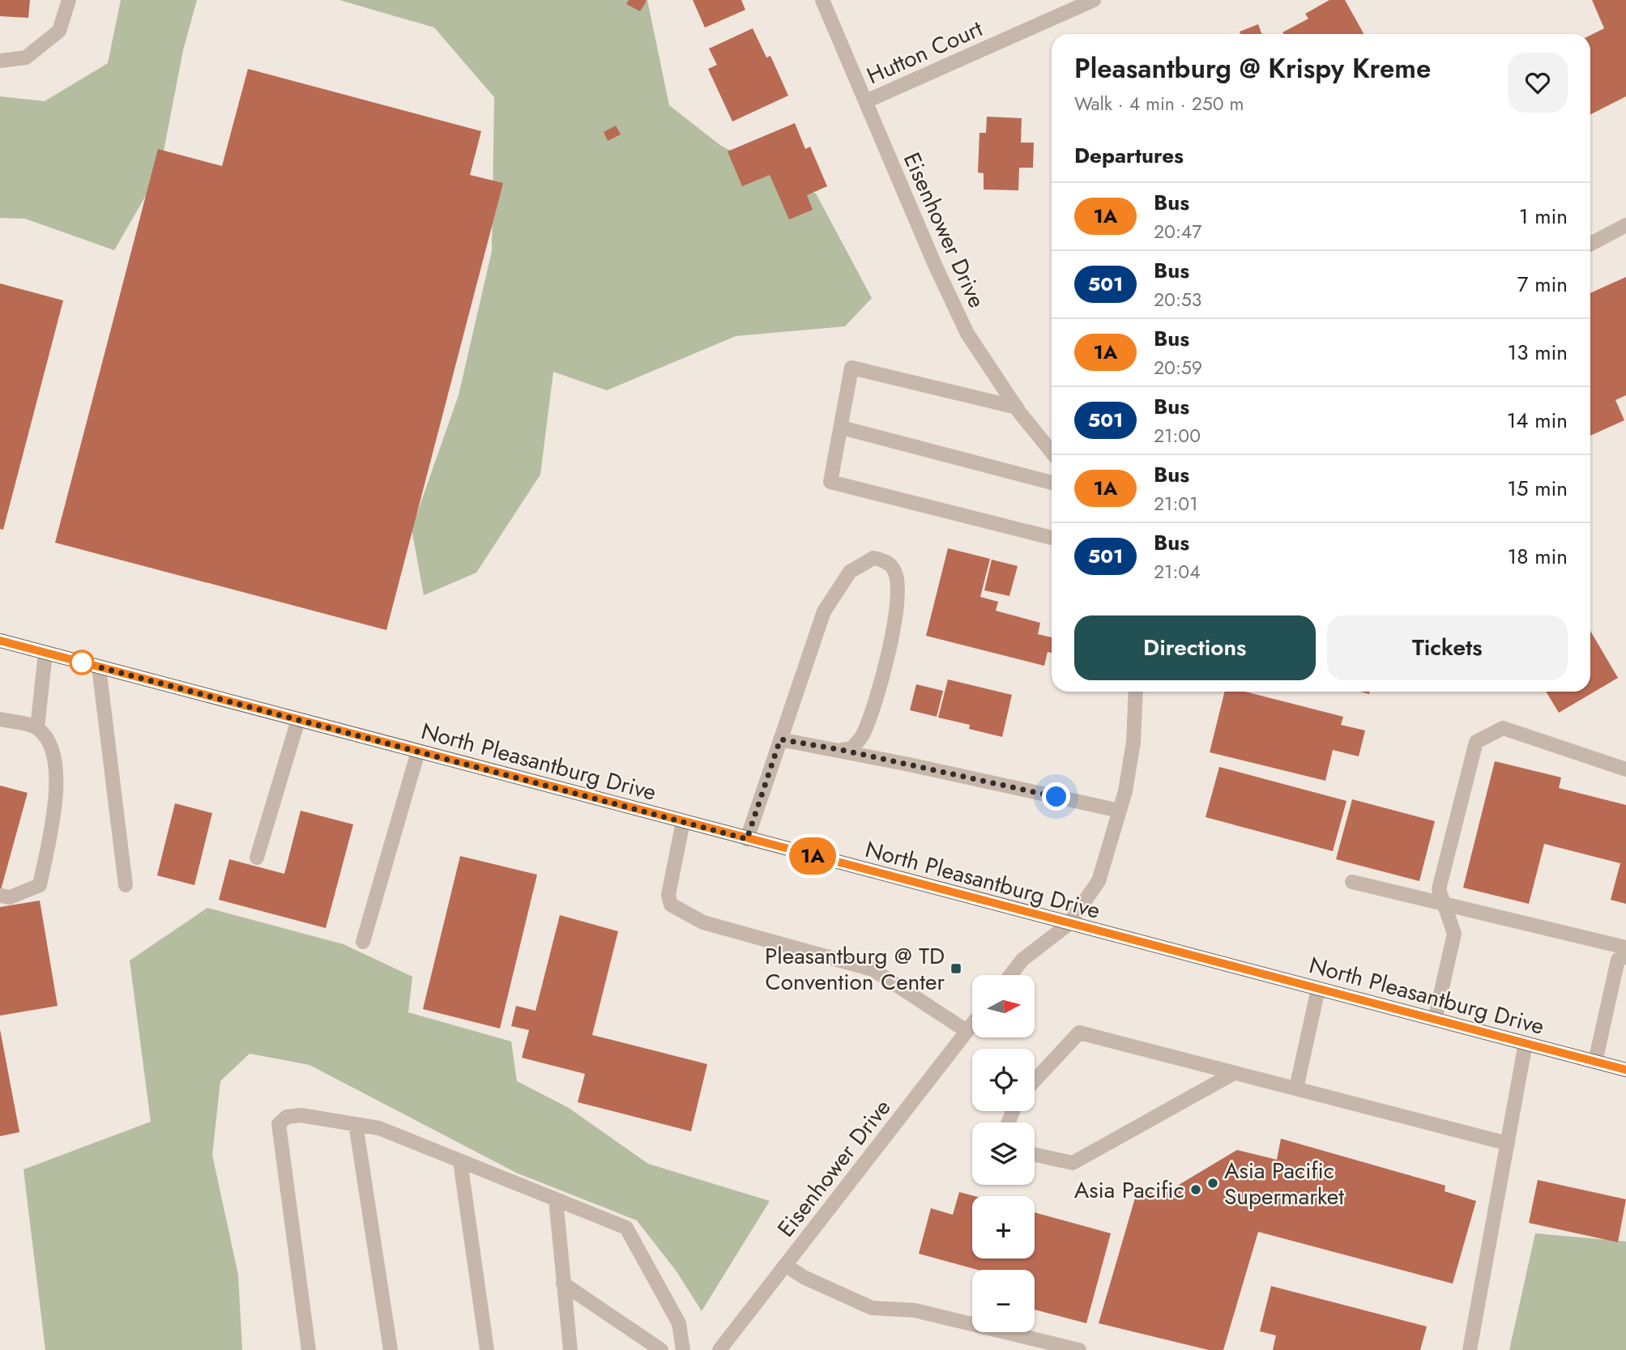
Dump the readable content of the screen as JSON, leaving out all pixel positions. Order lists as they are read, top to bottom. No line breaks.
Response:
{"streets":{"main road":["North Pleasantburg Drive"],"street":["Hutton Court","Eisenhower Drive"]},"crossings":[["Hutton Court","Eisenhower Drive"]],"places":{"transit":["Pleasantburg @ TD Convention Center"],"other":["Asia Pacific Supermarket","Asia Pacific"]},"lines":["bus line 1A"],"north":"right","page":{"on_map":"1A","heading":[["Pleasantburg @ Krispy Kreme","Walk · 4 min · 250 m"],"Departures"],"list":[{"mark":"1A","name":"Bus","note":"20:47","value":"1 min"},{"mark":"501","name":"Bus","note":"20:53","value":"7 min"},{"mark":"1A","name":"Bus","note":"20:59","value":"13 min"},{"mark":"501","name":"Bus","note":"21:00","value":"14 min"},{"mark":"1A","name":"Bus","note":"21:01","value":"15 min"},{"mark":"501","name":"Bus","note":"21:04","value":"18 min"}],"buttons":["Directions","Tickets"],"map_buttons":["+","−"]}}
